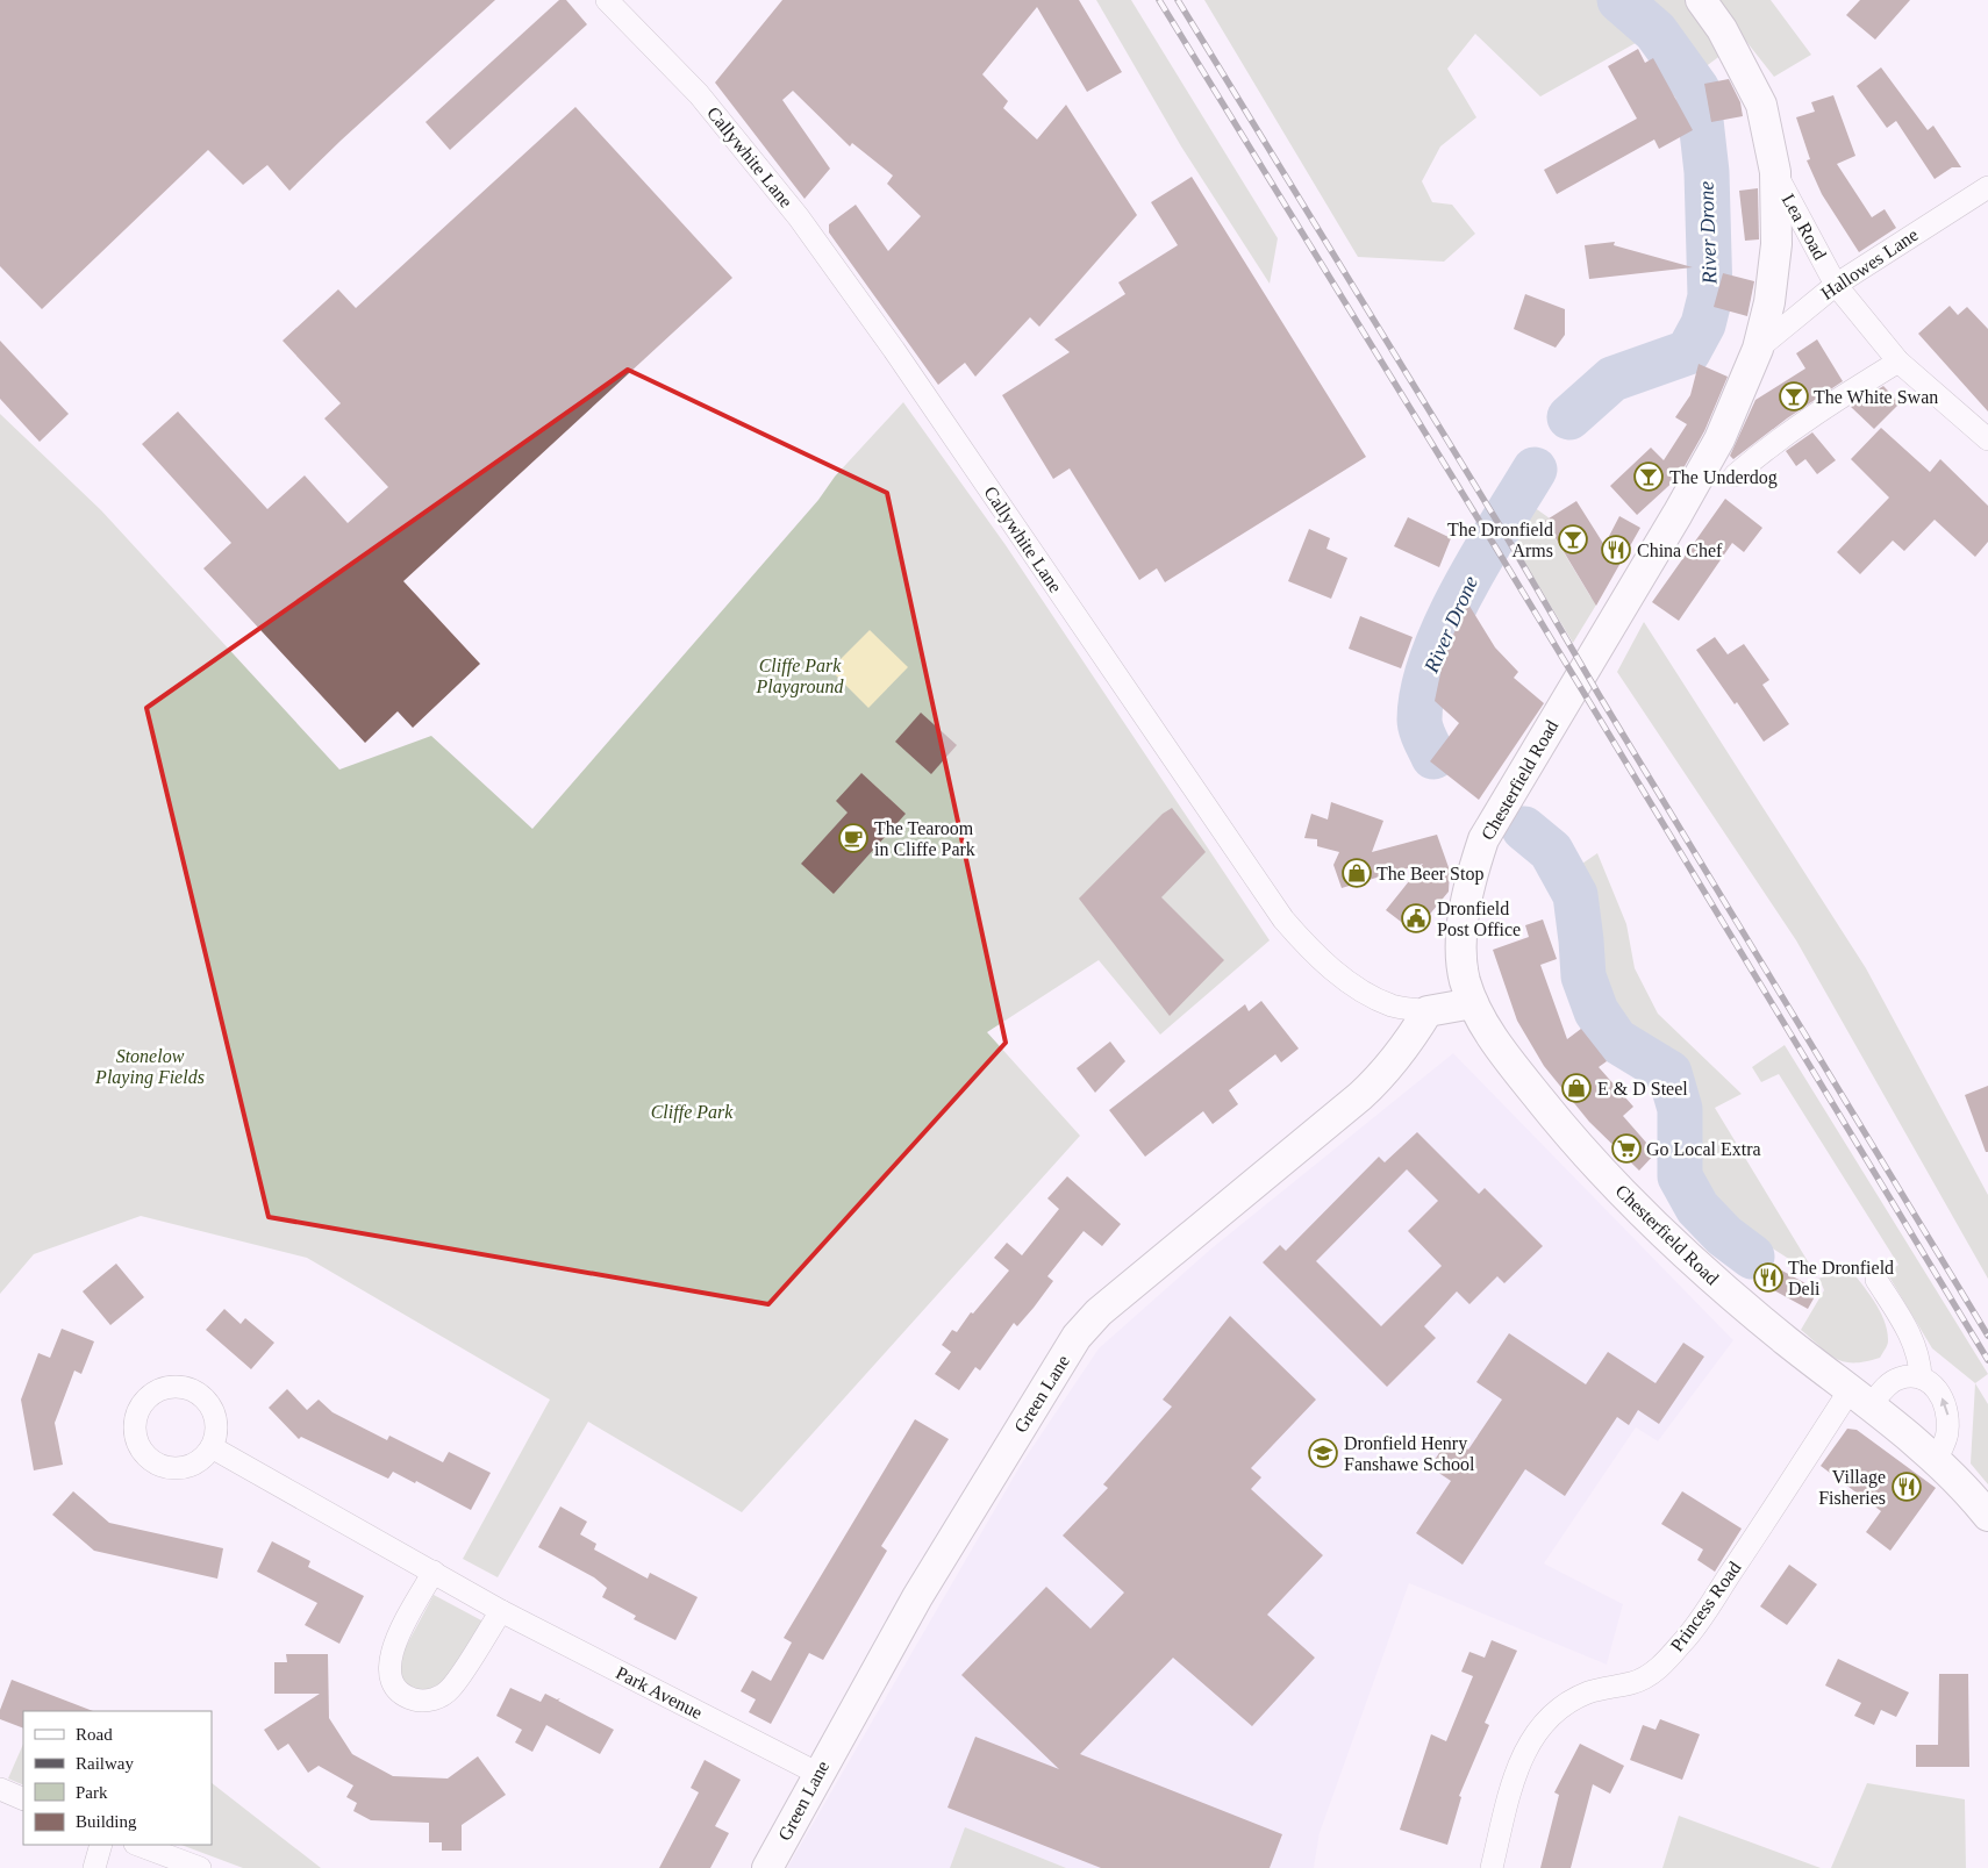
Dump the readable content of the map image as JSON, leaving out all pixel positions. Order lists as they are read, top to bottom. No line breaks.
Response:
{"streets":{"main road":["Callywhite Lane","Chesterfield Road","Green Lane"],"street":["Lea Road","Hallowes Lane","Princess Road","Park Avenue"]},"crossings":[["Callywhite Lane","Chesterfield Road"],["Callywhite Lane","Green Lane"],["Lea Road","Hallowes Lane"],["Lea Road","Chesterfield Road"],["Hallowes Lane","Chesterfield Road"],["Chesterfield Road","Princess Road"],["Green Lane","Park Avenue"]],"water":["River Drone"],"parks":["Cliffe Park Playground","Stonelow Playing Fields","Cliffe Park"],"places":{"bar":["The White Swan","The Underdog","The Dronfield Arms"],"restaurant":["China Chef","The Dronfield Deli","Village Fisheries"],"cafe":["The Tearoom in Cliffe Park"],"shop":["The Beer Stop","E & D Steel"],"public building":["Dronfield Post Office"],"supermarket":["Go Local Extra"],"school or university":["Dronfield Henry Fanshawe School"]},"legend":["Road","Railway","Park","Building"]}
